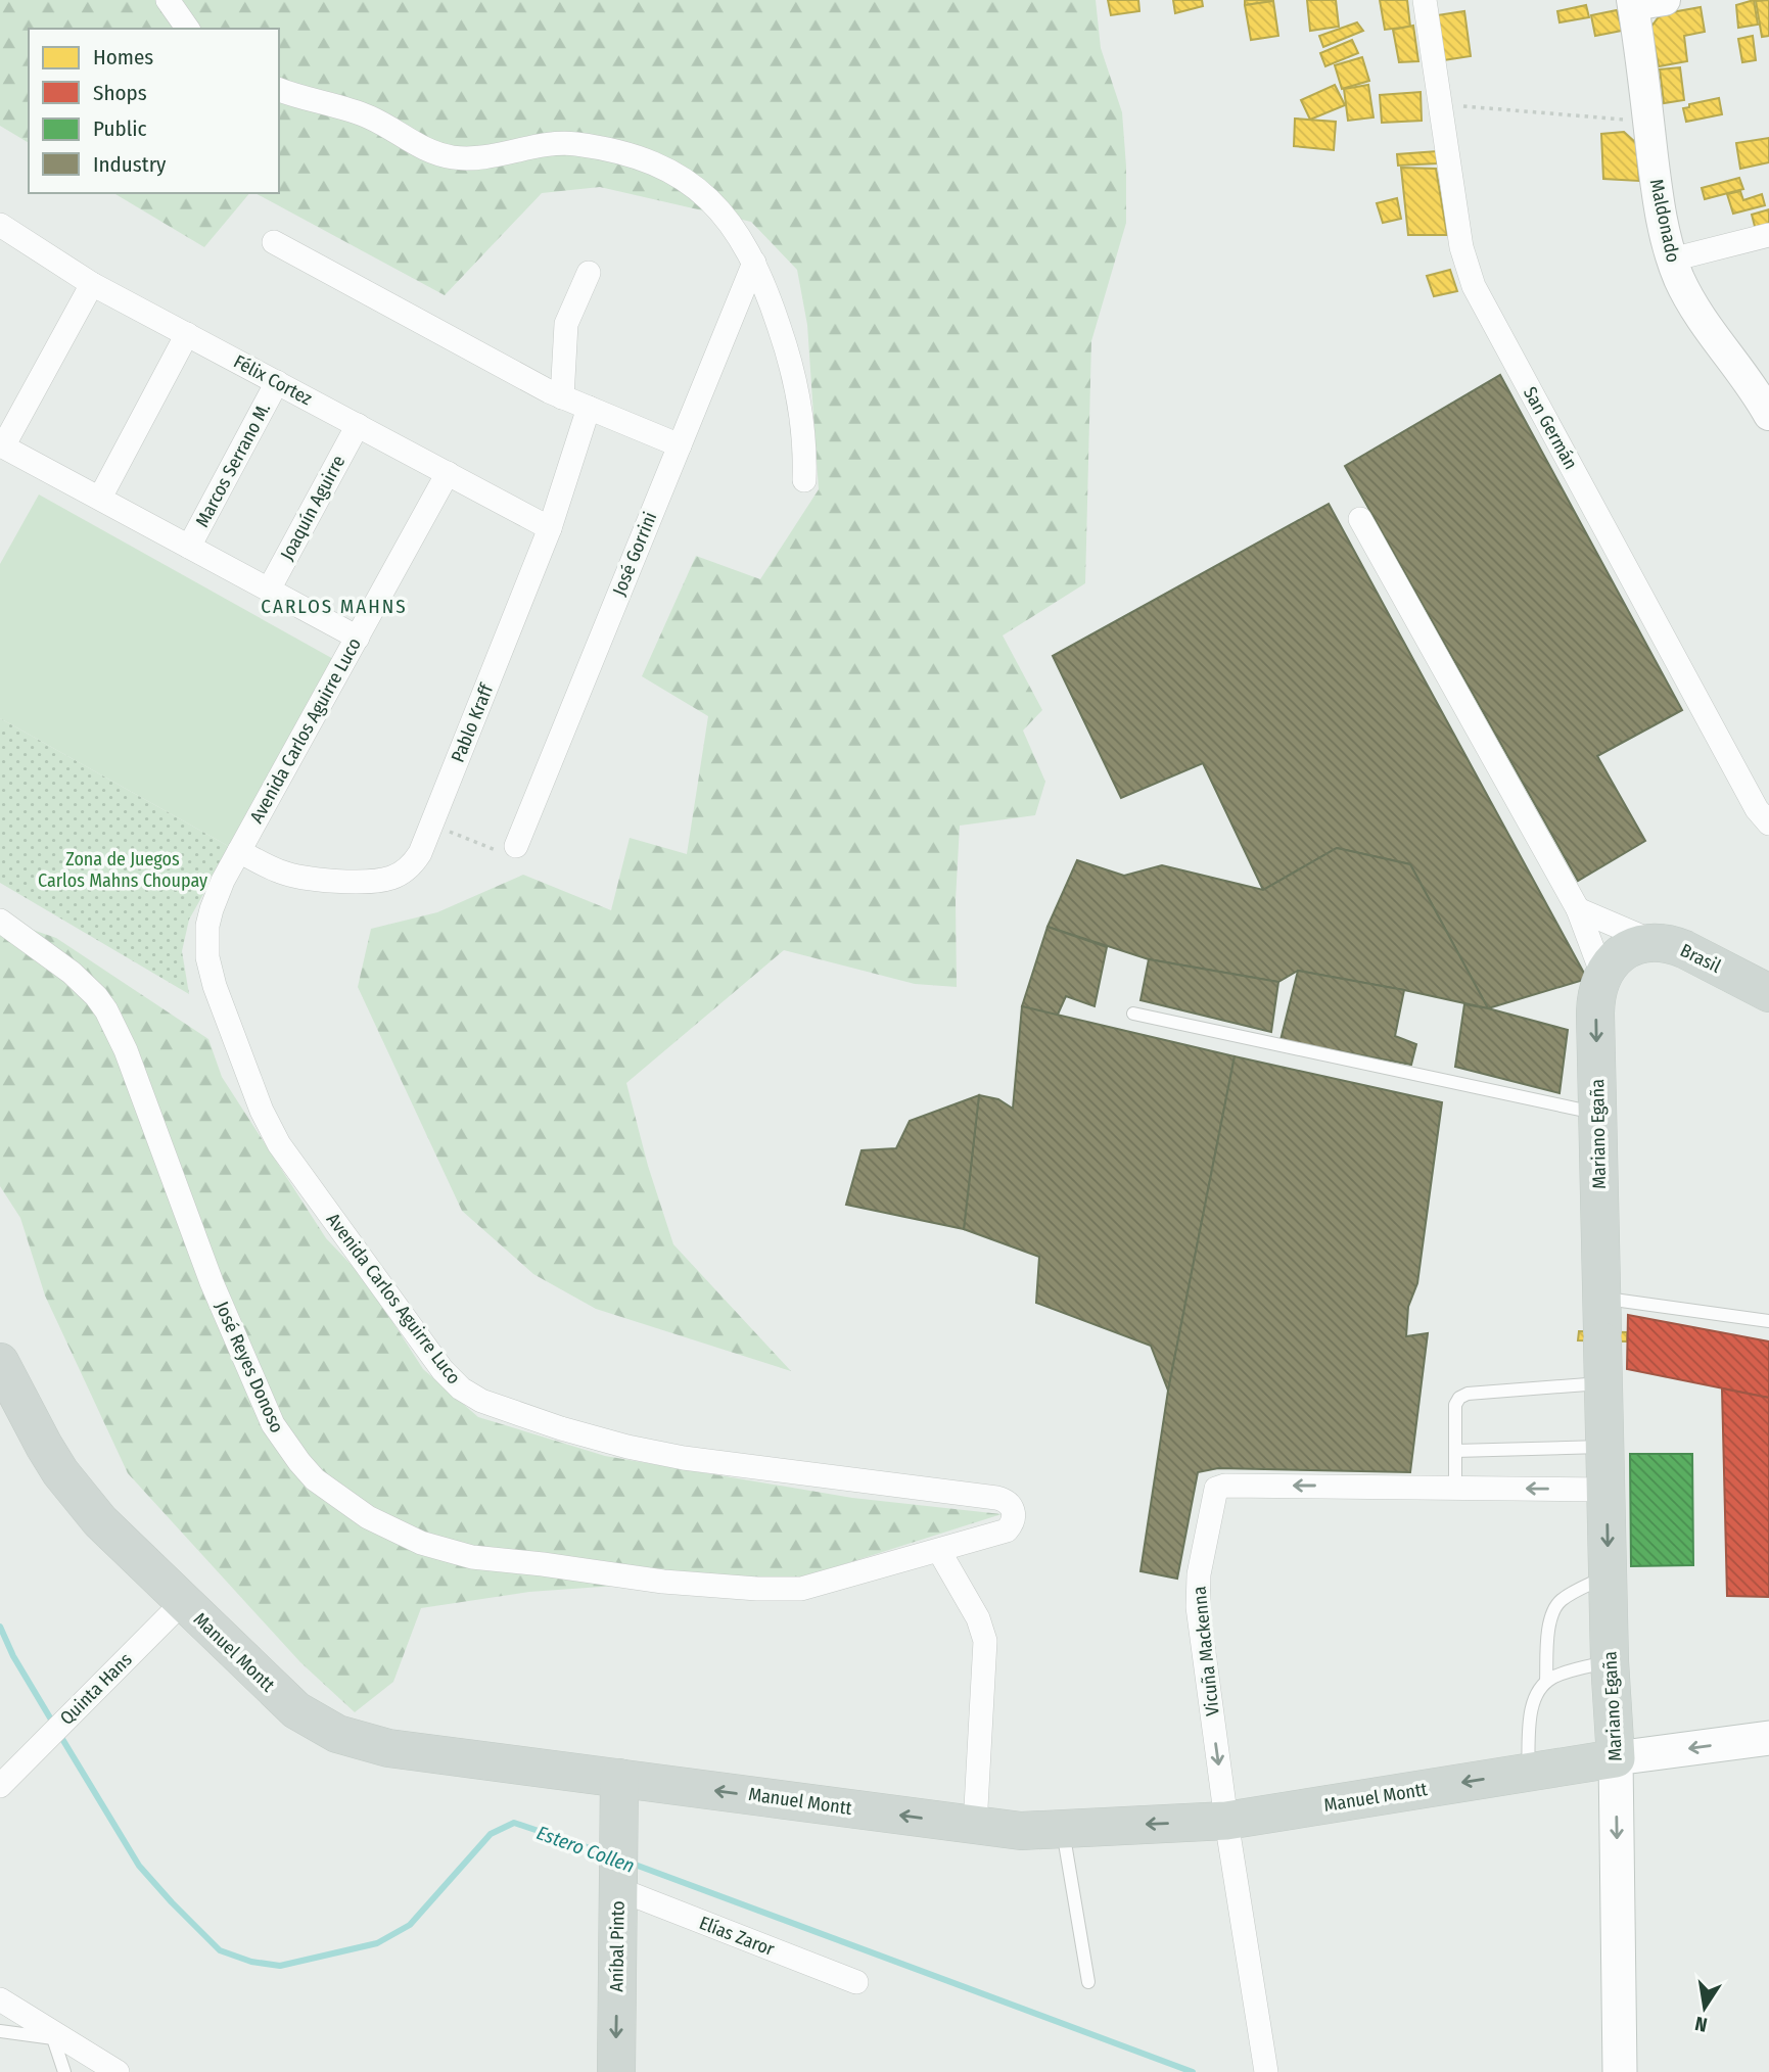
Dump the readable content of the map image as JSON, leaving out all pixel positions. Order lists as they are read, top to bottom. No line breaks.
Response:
{"streets":{"main road":["Brasil","Mariano Egaña","Manuel Montt","Aníbal Pinto"],"street":["Maldonado","Félix Cortez","San Germán","Marcos Serrano M.","Joaquín Aguirre","José Gorrini","Pablo Kraff","Avenida Carlos Aguirre Luco","José Reyes Donoso","Vicuña Mackenna","Quinta Hans","Elías Zaror"]},"crossings":[["Félix Cortez","Marcos Serrano M."],["Félix Cortez","Joaquín Aguirre"],["Félix Cortez","Pablo Kraff"],["Félix Cortez","Avenida Carlos Aguirre Luco"],["Pablo Kraff","Avenida Carlos Aguirre Luco"],["Avenida Carlos Aguirre Luco","José Reyes Donoso"],["Mariano Egaña","Vicuña Mackenna"],["Mariano Egaña","Manuel Montt"],["Vicuña Mackenna","Manuel Montt"],["Manuel Montt","Quinta Hans"],["Manuel Montt","Aníbal Pinto"],["Elías Zaror","Aníbal Pinto"]],"one_way":["Mariano Egaña","Manuel Montt","Aníbal Pinto"],"districts":["CARLOS MAHNS"],"water":["Estero Collen"],"parks":["Zona de Juegos Carlos Mahns Choupay"],"legend":["Homes","Shops","Public","Industry"],"north":"bottom"}
